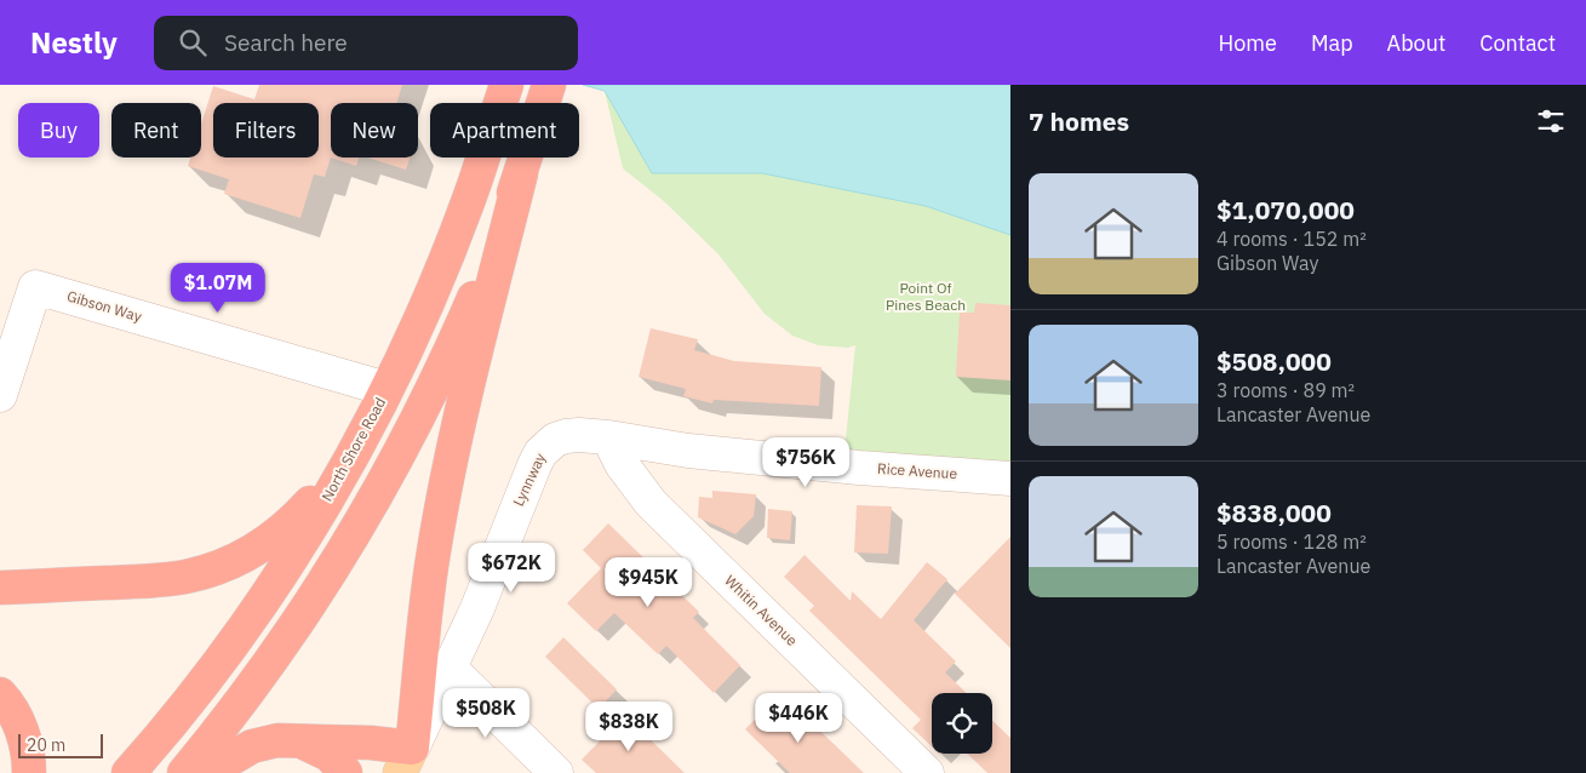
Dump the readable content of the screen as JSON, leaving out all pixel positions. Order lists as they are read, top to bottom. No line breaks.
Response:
{"streets":{"highway":["North Shore Road"],"street":["Gibson Way","Rice Avenue","Lynnway","Whitin Avenue"]},"crossings":[["Gibson Way","North Shore Road"],["Rice Avenue","Lynnway"],["Rice Avenue","Whitin Avenue"],["Lynnway","Whitin Avenue"]],"parks":["Point Of Pines Beach"],"scale_bar":"20 m","page":{"header":"Nestly","search":"Search here","nav":["Home","Map","About","Contact"],"heading":"7 homes","chip":["Buy","Rent","Filters","New","Apartment"],"list":[{"name":"$1,070,000","note":"4 rooms · 152 m² · Gibson Way"},{"name":"$508,000","note":"3 rooms · 89 m² · Lancaster Avenue"},{"name":"$838,000","note":"5 rooms · 128 m² · Lancaster Avenue"}],"price":["$1.07M","$756K","$672K","$945K","$508K","$446K","$838K"],"scale":"20 m"}}
